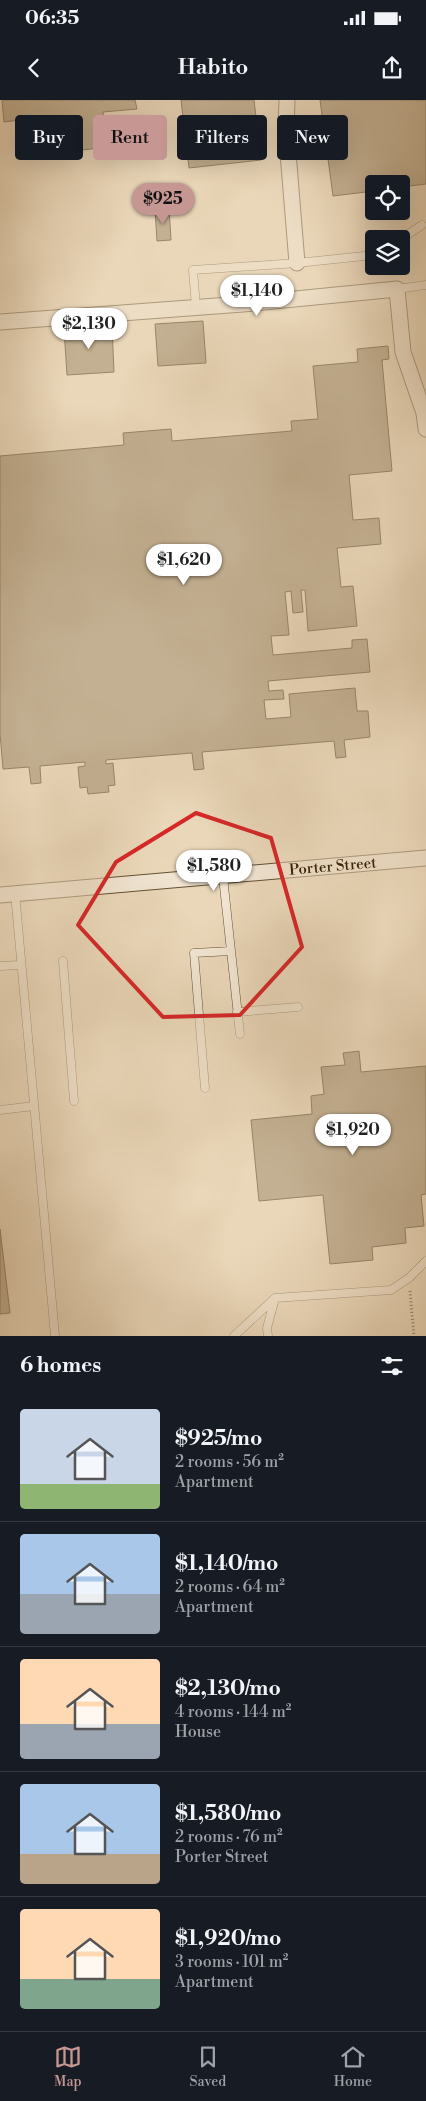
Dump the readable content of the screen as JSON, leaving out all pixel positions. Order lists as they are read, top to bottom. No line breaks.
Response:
{"streets":{"street":["Porter Street"]},"page":{"status":"06:35","header":"Habito","chip":["Buy","Rent","Filters","New"],"price":["$925","$1,140","$2,130","$1,620","$1,580","$1,920"],"heading":"6 homes","list":[{"name":"$925/mo","note":"2 rooms · 56 m² · Apartment"},{"name":"$1,140/mo","note":"2 rooms · 64 m² · Apartment"},{"name":"$2,130/mo","note":"4 rooms · 144 m² · House"},{"name":"$1,580/mo","note":"2 rooms · 76 m² · Porter Street"},{"name":"$1,920/mo","note":"3 rooms · 101 m² · Apartment"}],"tabs":["Map","Saved","Home"]}}
